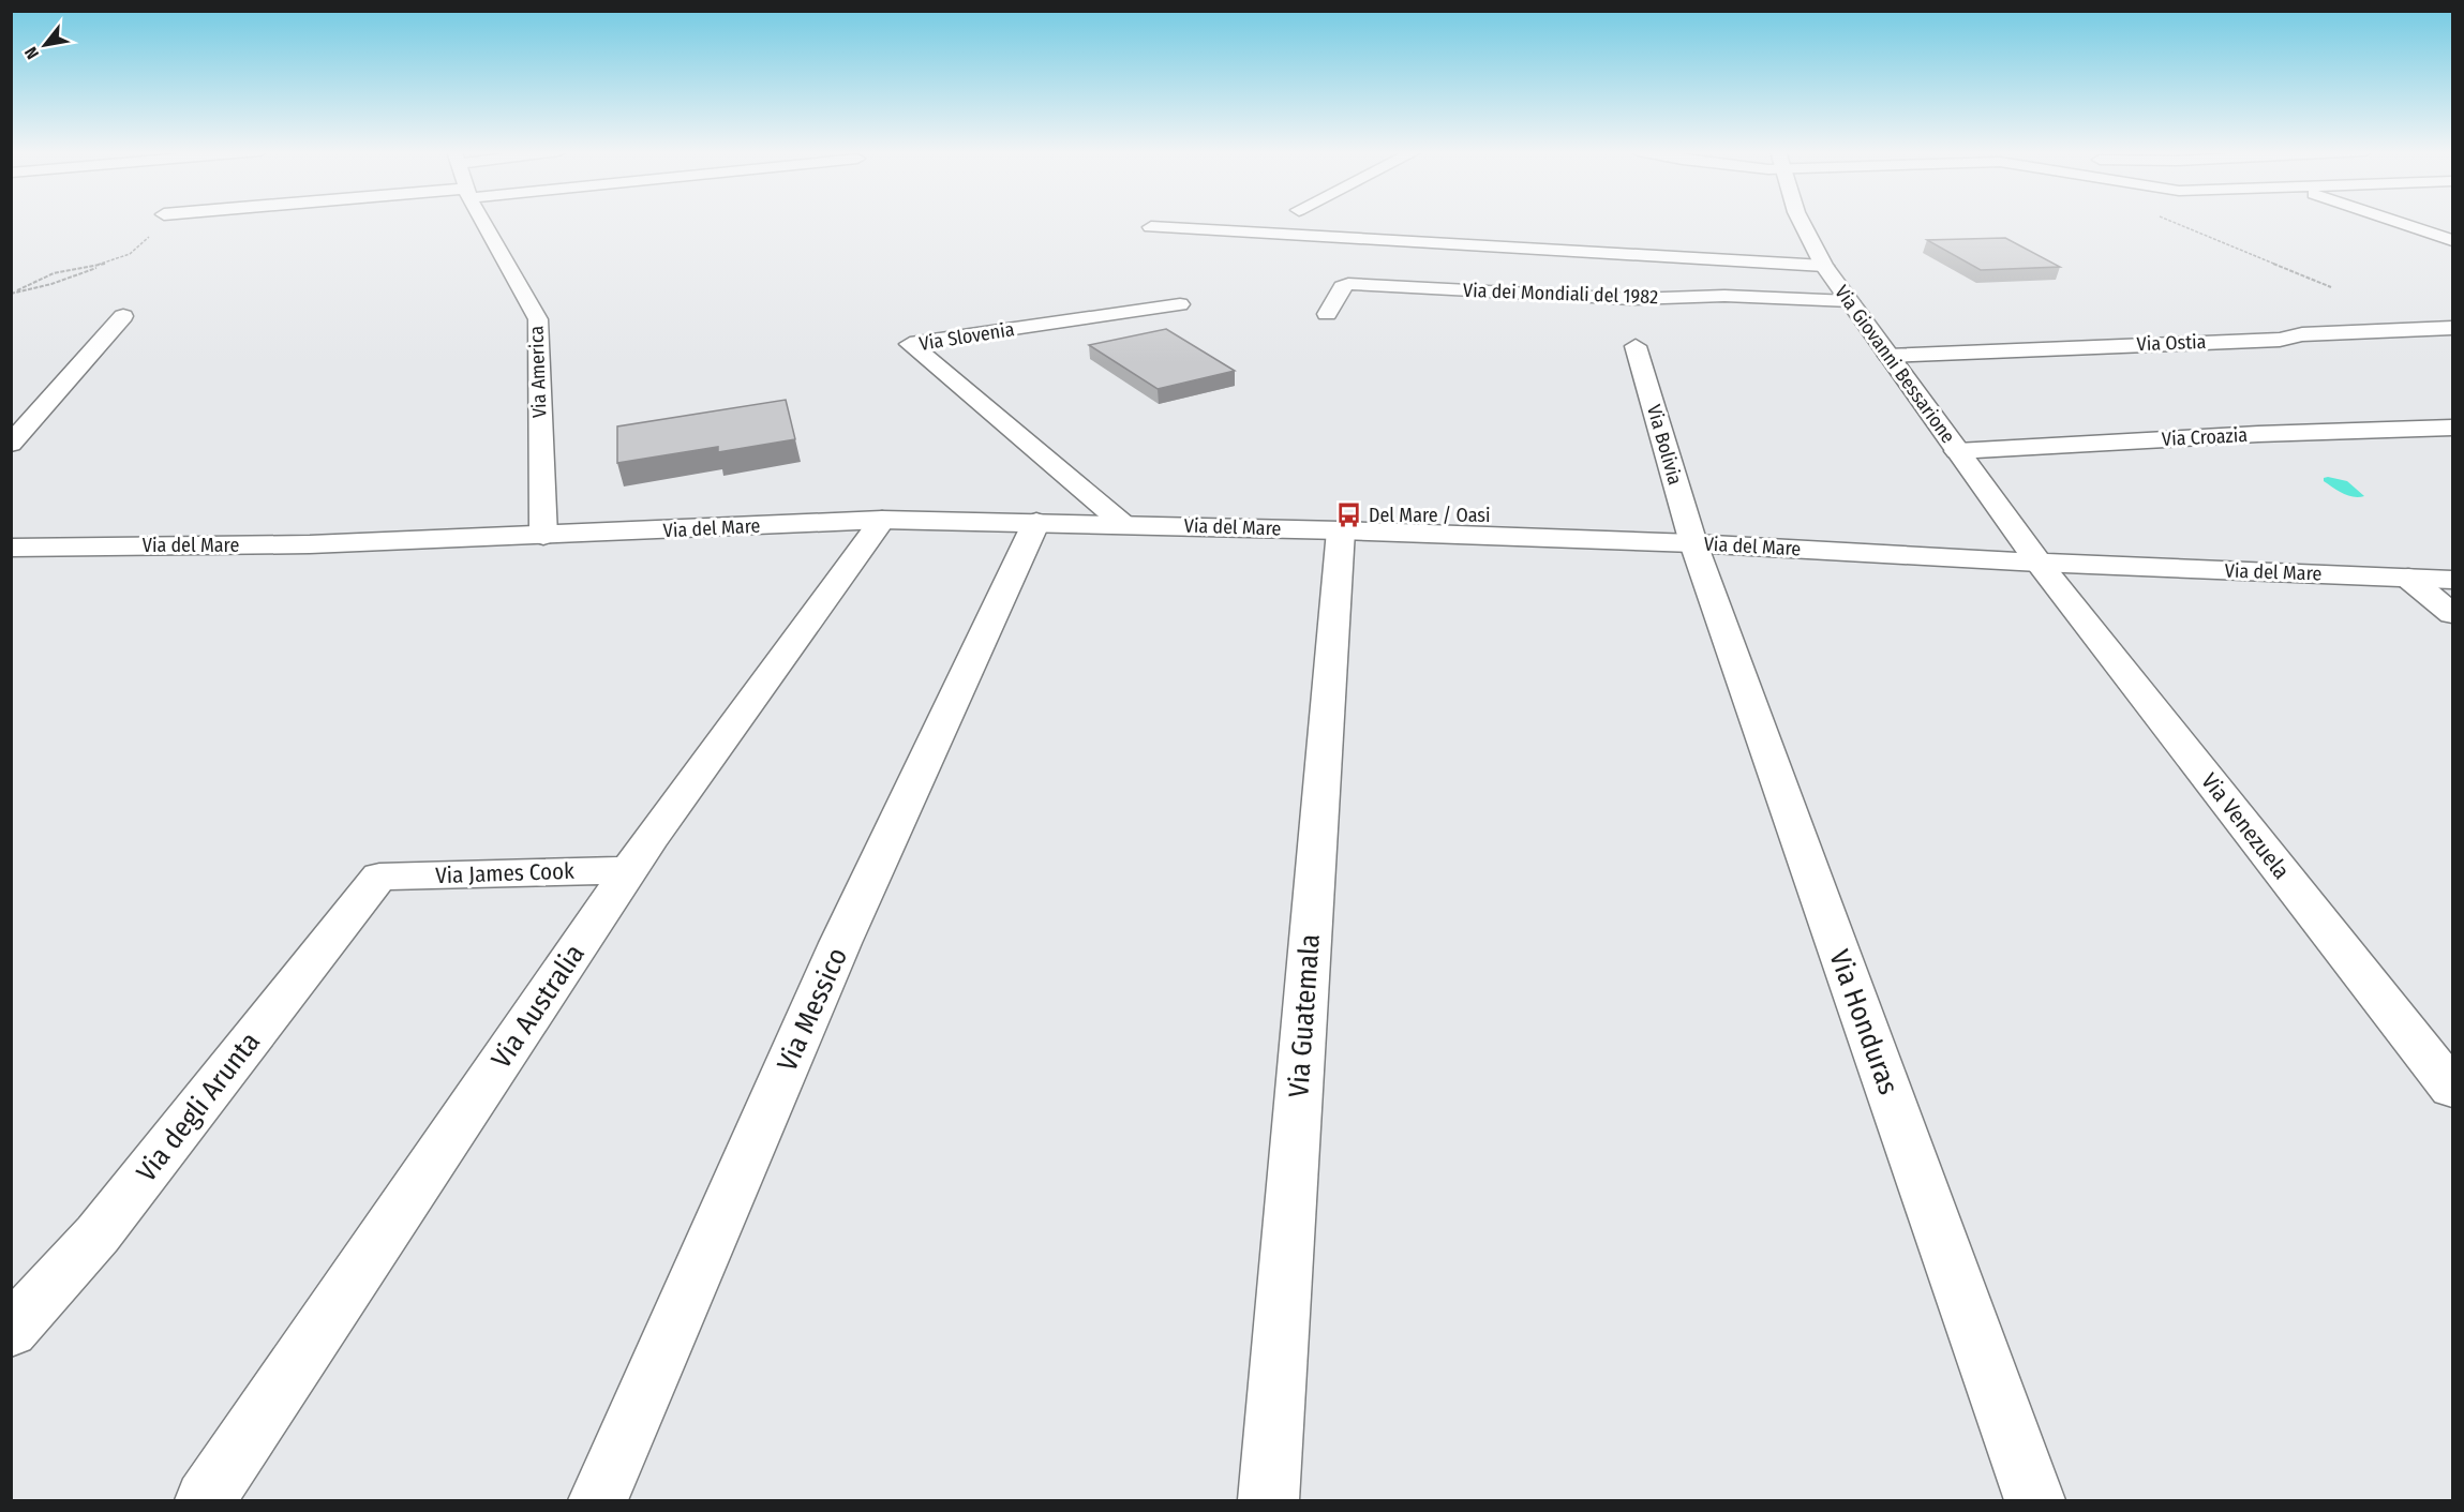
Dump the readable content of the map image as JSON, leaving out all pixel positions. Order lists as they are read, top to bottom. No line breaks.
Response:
{"streets":{"street":["Via dei Mondiali del 1982","Via Slovenia","Via Ostia","Via Giovanni Bessarione","Via America","Via Croazia","Via Bolivia","Via del Mare","Via Venezuela","Via James Cook","Via Australia","Via Messico","Via Guatemala","Via Honduras","Via degli Arunta"]},"crossings":[["Via dei Mondiali del 1982","Via Giovanni Bessarione"],["Via Slovenia","Via del Mare"],["Via Ostia","Via Giovanni Bessarione"],["Via Giovanni Bessarione","Via Croazia"],["Via Giovanni Bessarione","Via del Mare"],["Via Giovanni Bessarione","Via Venezuela"],["Via America","Via del Mare"],["Via Bolivia","Via del Mare"],["Via Bolivia","Via Honduras"],["Via del Mare","Via Venezuela"],["Via del Mare","Via Australia"],["Via del Mare","Via Messico"],["Via del Mare","Via Guatemala"],["Via del Mare","Via Honduras"],["Via James Cook","Via Australia"],["Via James Cook","Via degli Arunta"]],"places":{"bus stop":["Del Mare / Oasi"]},"north":"bottom left"}
